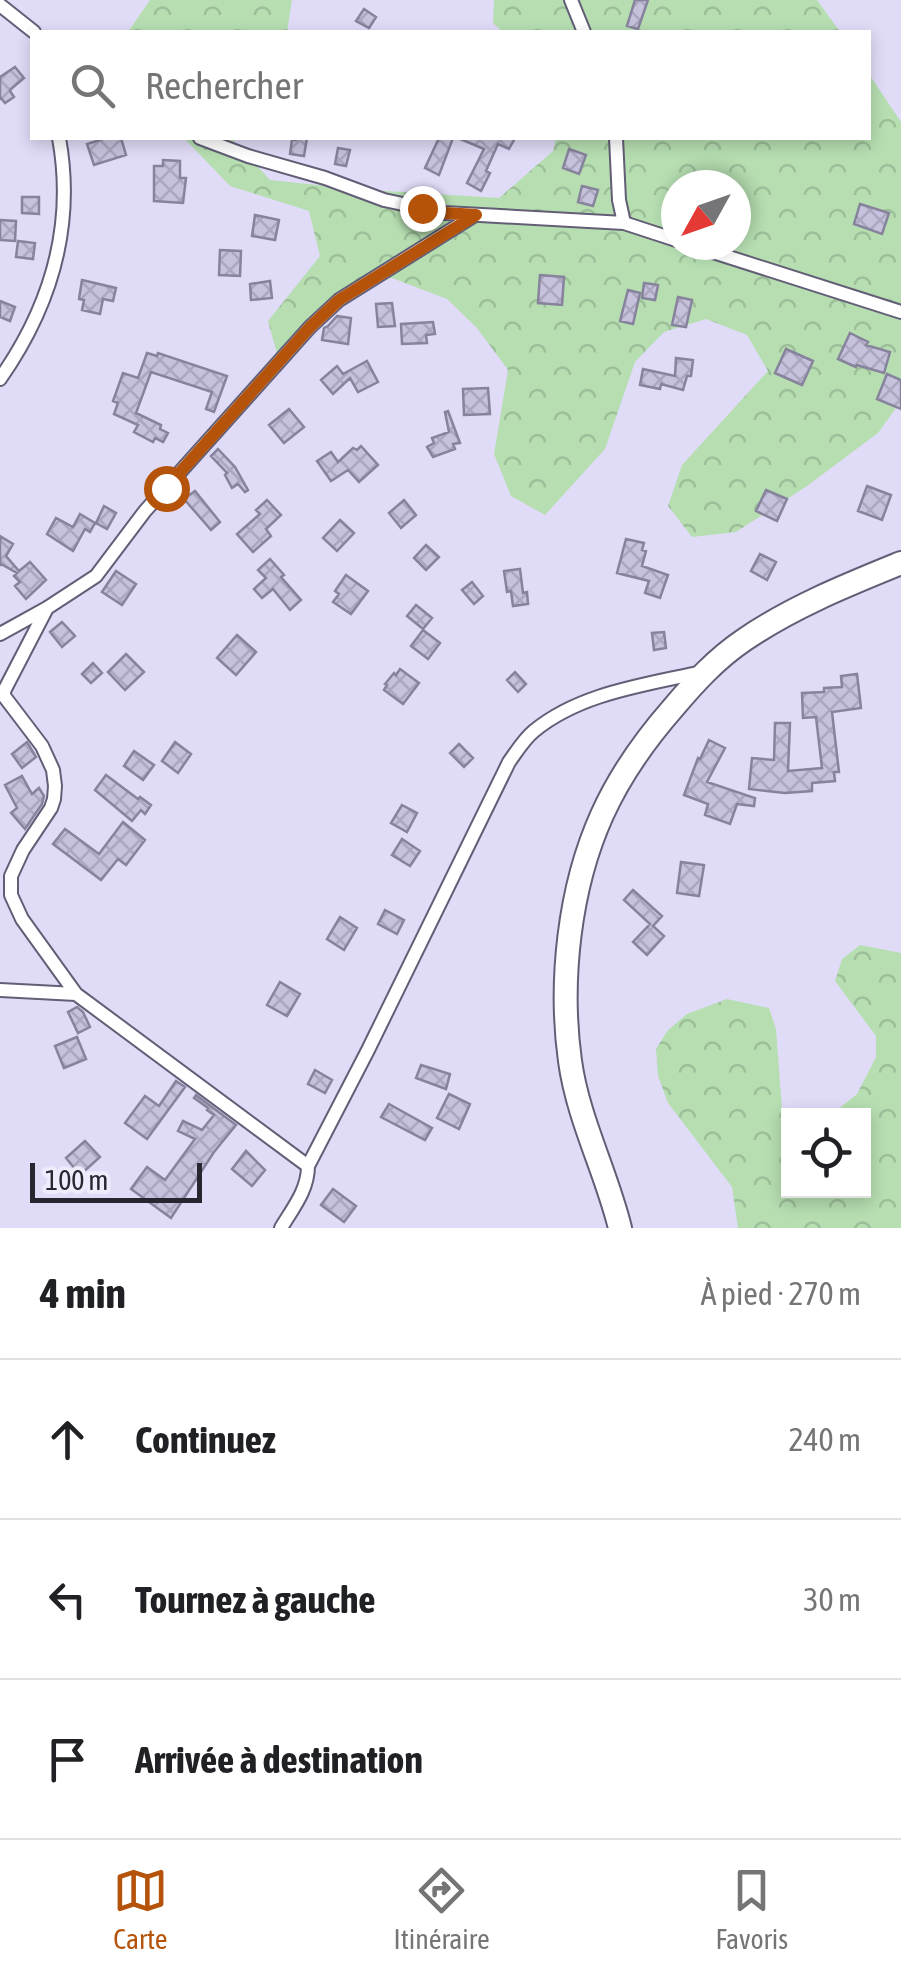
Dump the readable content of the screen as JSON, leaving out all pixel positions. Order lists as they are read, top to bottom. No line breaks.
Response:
{"scale_bar":"100 m","north":"bottom left","page":{"search":"Rechercher","scale":"100 m","heading":["4 min","À pied · 270 m"],"list":[["Continuez","240 m"],["Tournez à gauche","30 m"],"Arrivée à destination"],"nav":["Carte","Itinéraire","Favoris"]}}
